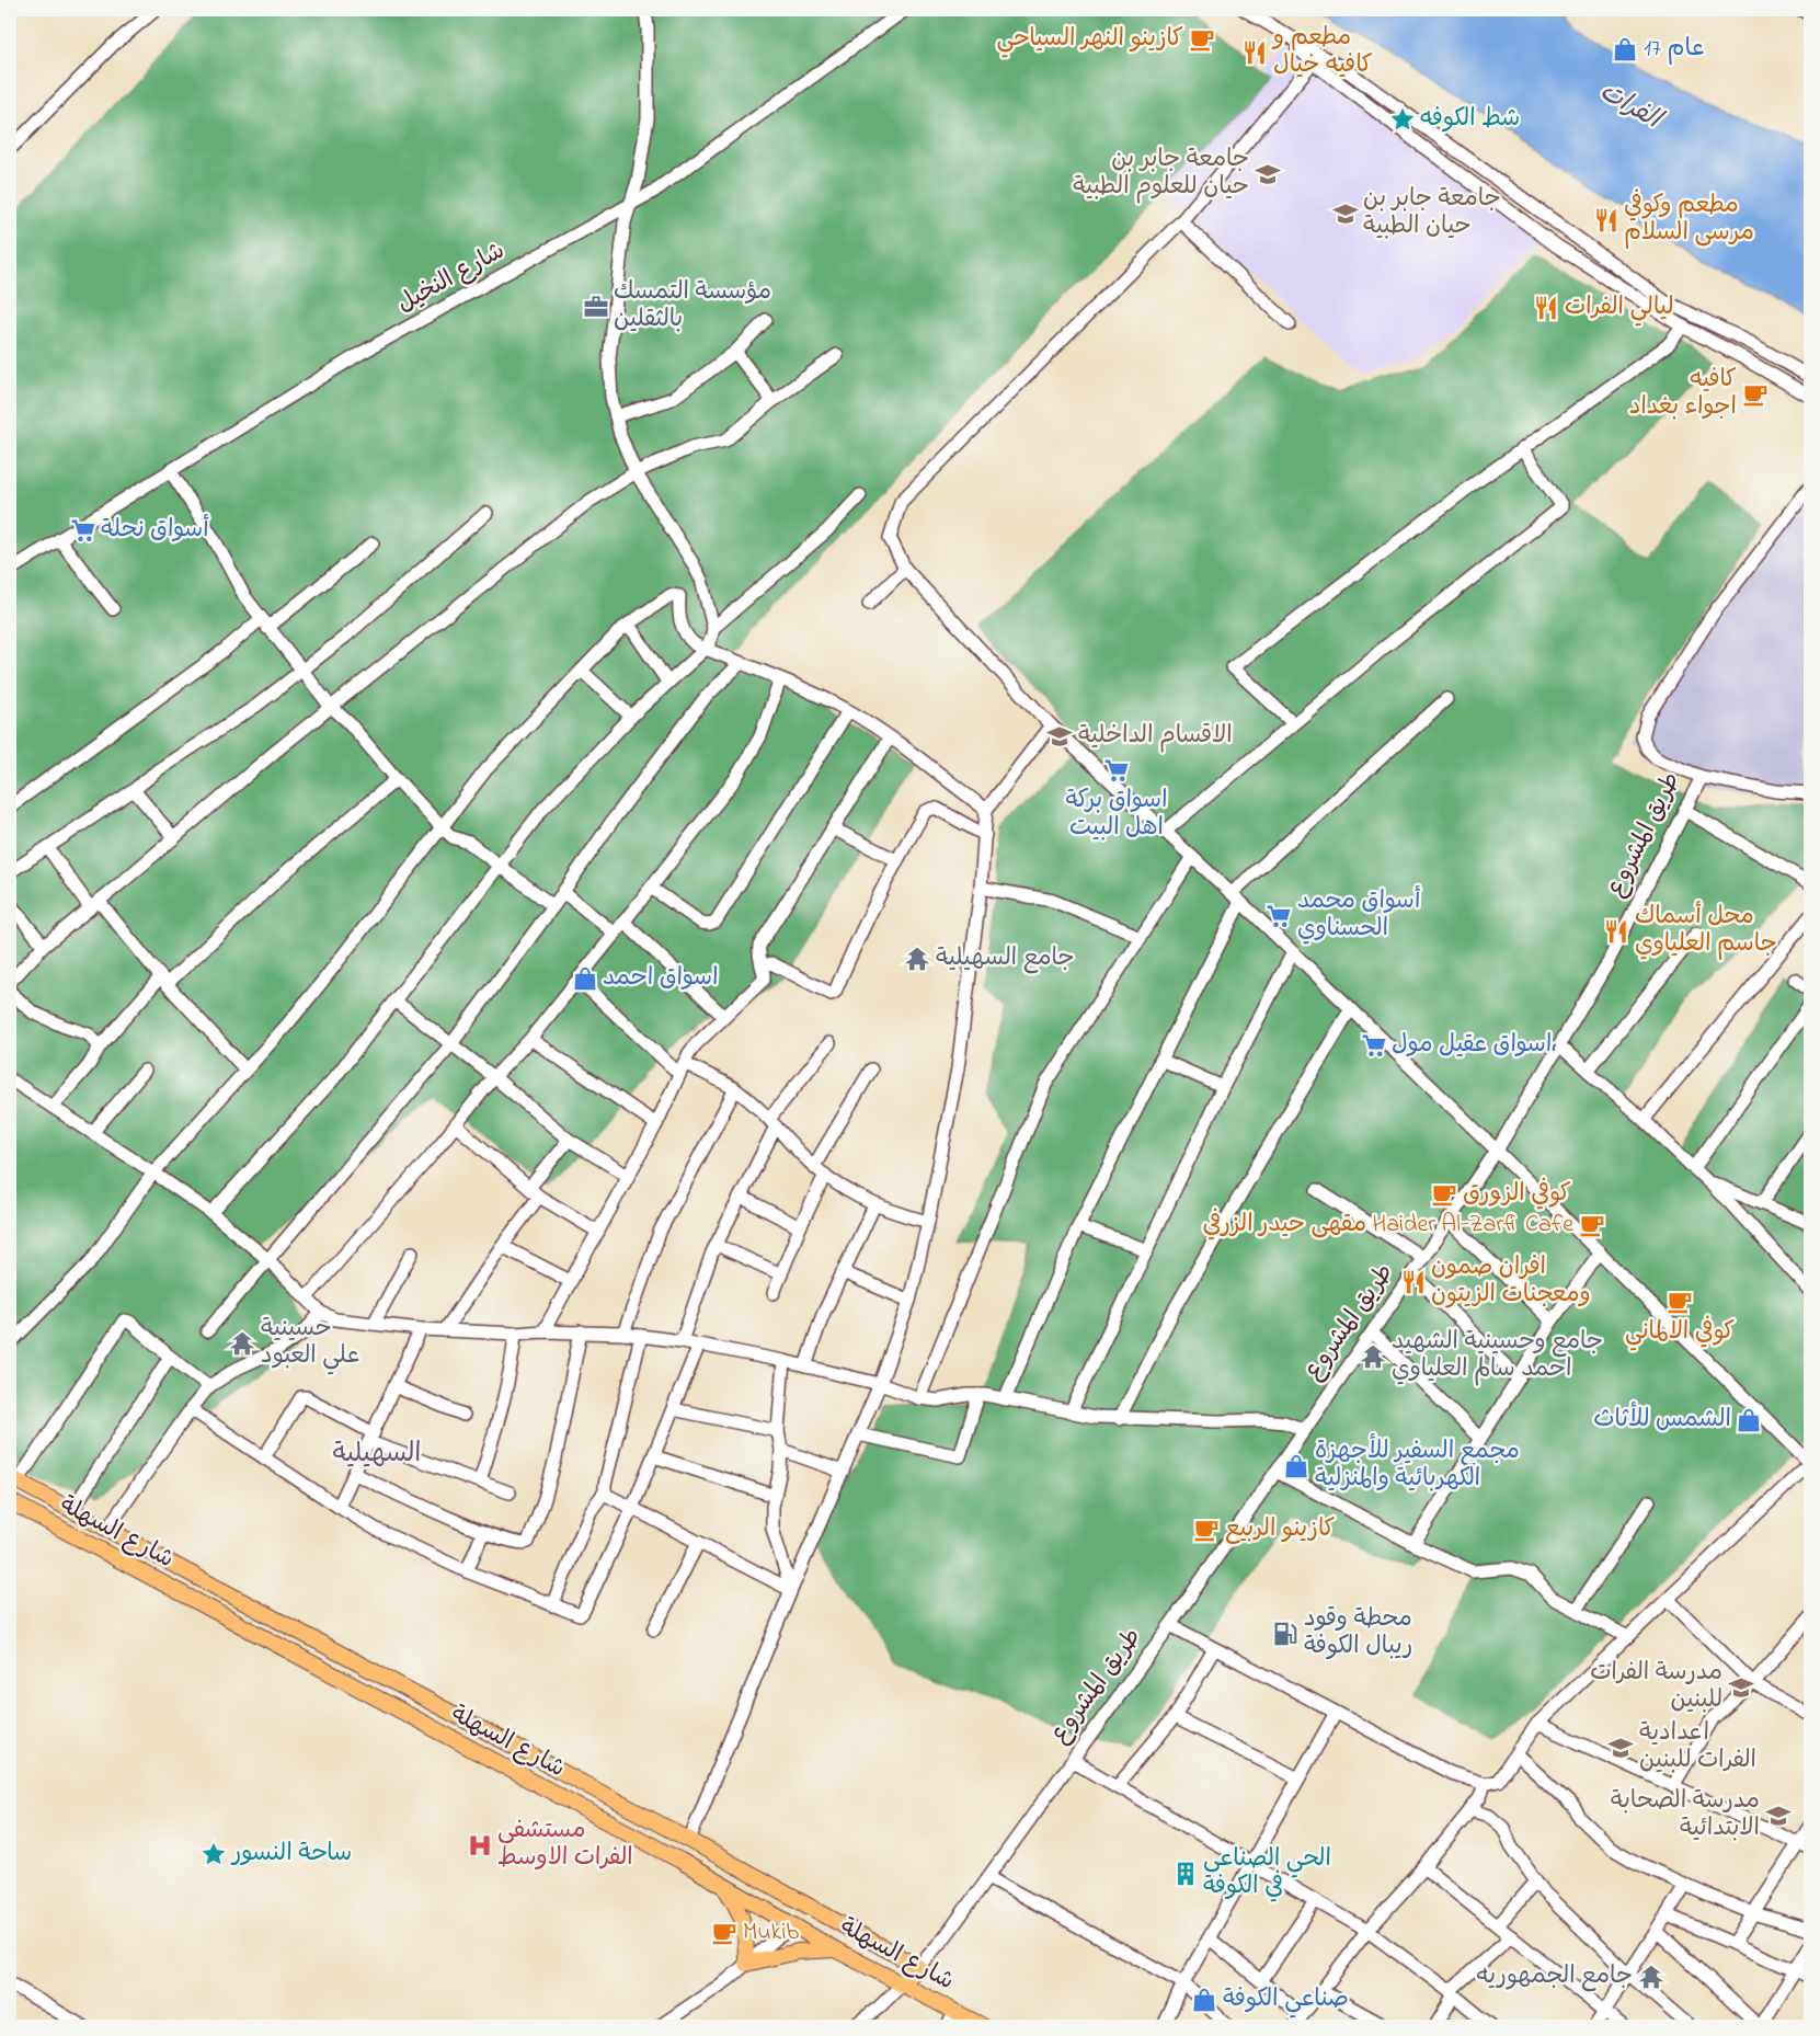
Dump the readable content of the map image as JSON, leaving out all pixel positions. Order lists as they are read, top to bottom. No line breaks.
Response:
{"streets":{"main road":["طريق المشروع","شارع السهلة"],"street":["شارع النخيل"]},"crossings":[["طريق المشروع","شارع السهلة"]],"districts":["السهيلية"],"water":["الفرات"],"places":{"cafe":["كازينو النهر السياحي","كافيه اجواء بغداد","كوفي الزورق","مقهى حيدر الزرفي Haider Al-Zarfi Cafe","كوفي الالماني","كازينو الربيع","Mukib"],"shop":["17 عام","اسواق احمد","الشمس للأثاث","مجمع السفير للأجهزة الكهربائية والمنزلية","صناعي الكوفة"],"restaurant":["مطعم و كافيه خيال","مطعم وكوفي مرسى السلام","ليالي الفرات","محل أسماك جاسم العلياوي","افران صمون ومعجنات الزيتون"],"place":["شط الكوفه","ساحة النسور"],"school or university":["جامعة جابر بن حيان للعلوم الطبية","جامعة جابر بن حيان الطبية","الاقسام الداخلية","مدرسة الفرات للبنين","اعدادية الفرات للبنين","مدرسة الصحابة الابتدائية"],"office":["مؤسسة التمسك بالثقلين"],"supermarket":["أسواق نحلة","اسواق بركة اهل البيت","أسواق محمد الحسناوي","اسواق عقيل مول،"],"temple":["جامع السهيلية","حسينية علي العبود","جامع وحسينية الشهيد احمد سالم العلياوي","جامع الجمهوريه"],"fuel station":["محطة وقود ريبال الكوفة"],"hospital":["مستشفى الفرات الاوسط"],"building":["الحي الصناعي في الكوفة"]}}
